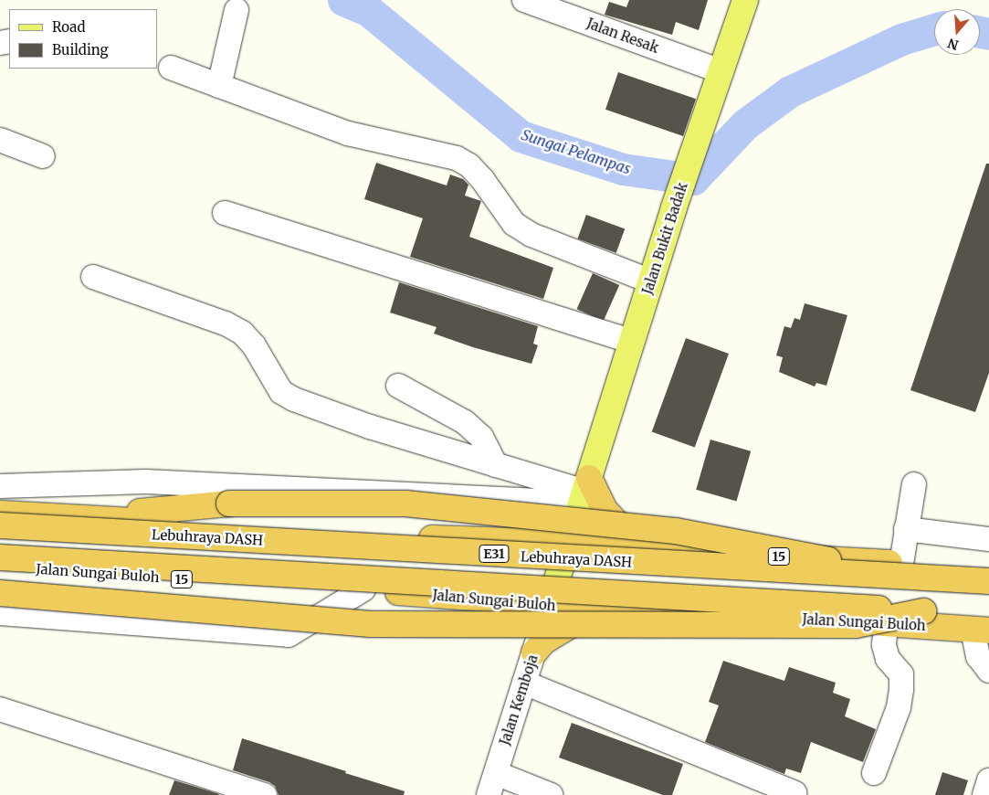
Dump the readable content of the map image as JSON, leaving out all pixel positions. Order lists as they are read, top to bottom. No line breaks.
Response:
{"streets":{"highway":["Lebuhraya DASH","E31","15","Jalan Sungai Buloh"],"main road":["Jalan Bukit Badak"],"street":["Jalan Resak","Jalan Kemboja"]},"crossings":[["Jalan Resak","Jalan Bukit Badak"],["Jalan Bukit Badak","15"],["Jalan Bukit Badak","Jalan Sungai Buloh"],["Jalan Bukit Badak","Jalan Kemboja"],["Jalan Sungai Buloh","Jalan Kemboja"]],"water":["Sungai Pelampas"],"legend":["Road","Building"],"north":"bottom"}
